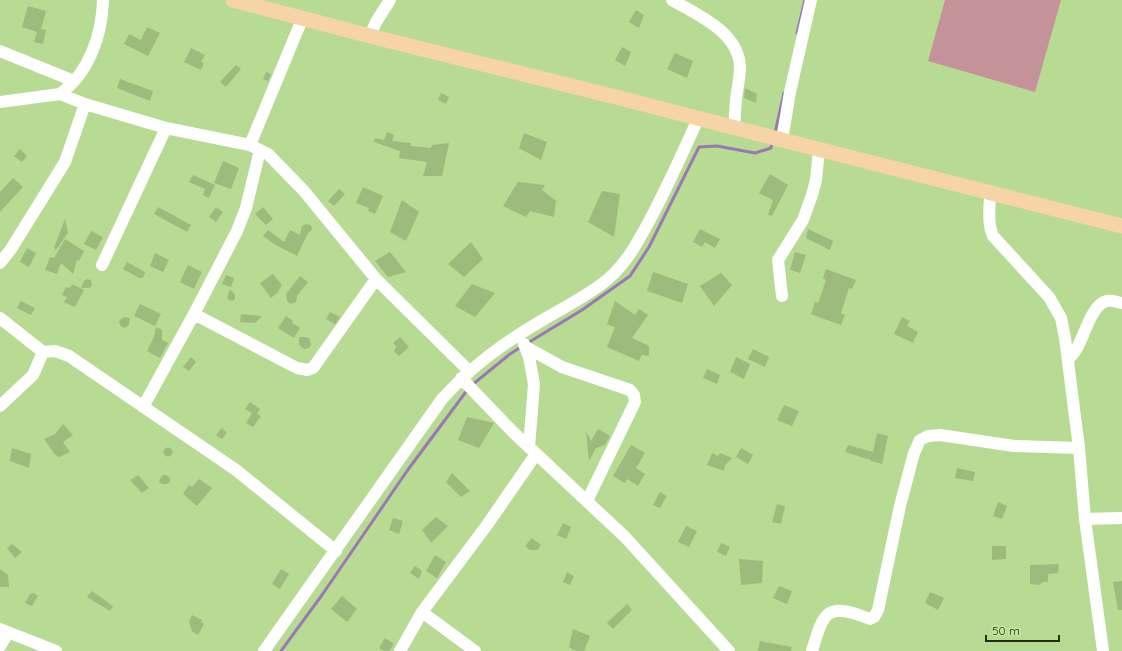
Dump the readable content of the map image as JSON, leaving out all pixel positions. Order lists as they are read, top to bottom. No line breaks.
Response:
{"scale_bar":"50 m"}
